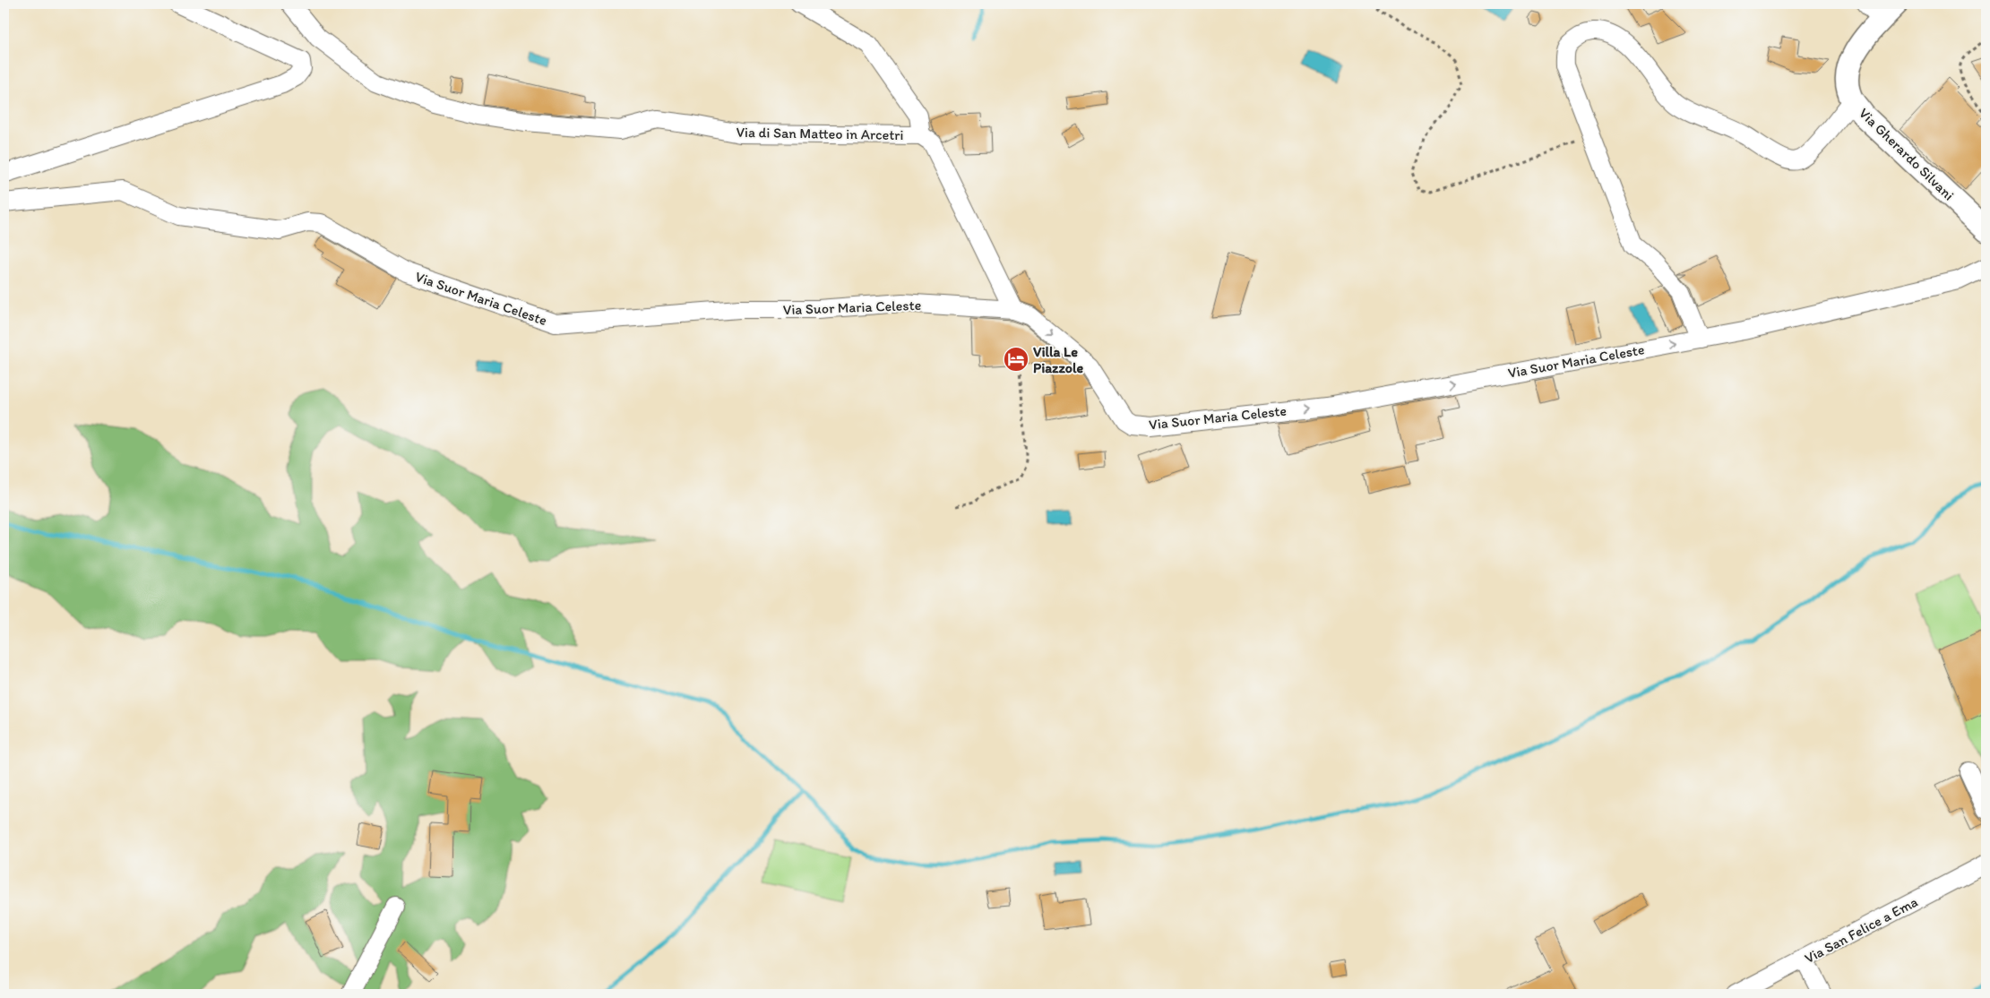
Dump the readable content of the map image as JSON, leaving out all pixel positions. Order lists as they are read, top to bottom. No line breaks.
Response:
{"streets":{"main road":["Via Gherardo Silvani"],"street":["Via di San Matteo in Arcetri","Via Suor Maria Celeste","Via San Felice a Ema"]},"crossings":[["Via di San Matteo in Arcetri","Via Suor Maria Celeste"]],"places":{"hotel":["Villa Le Piazzole"]}}
